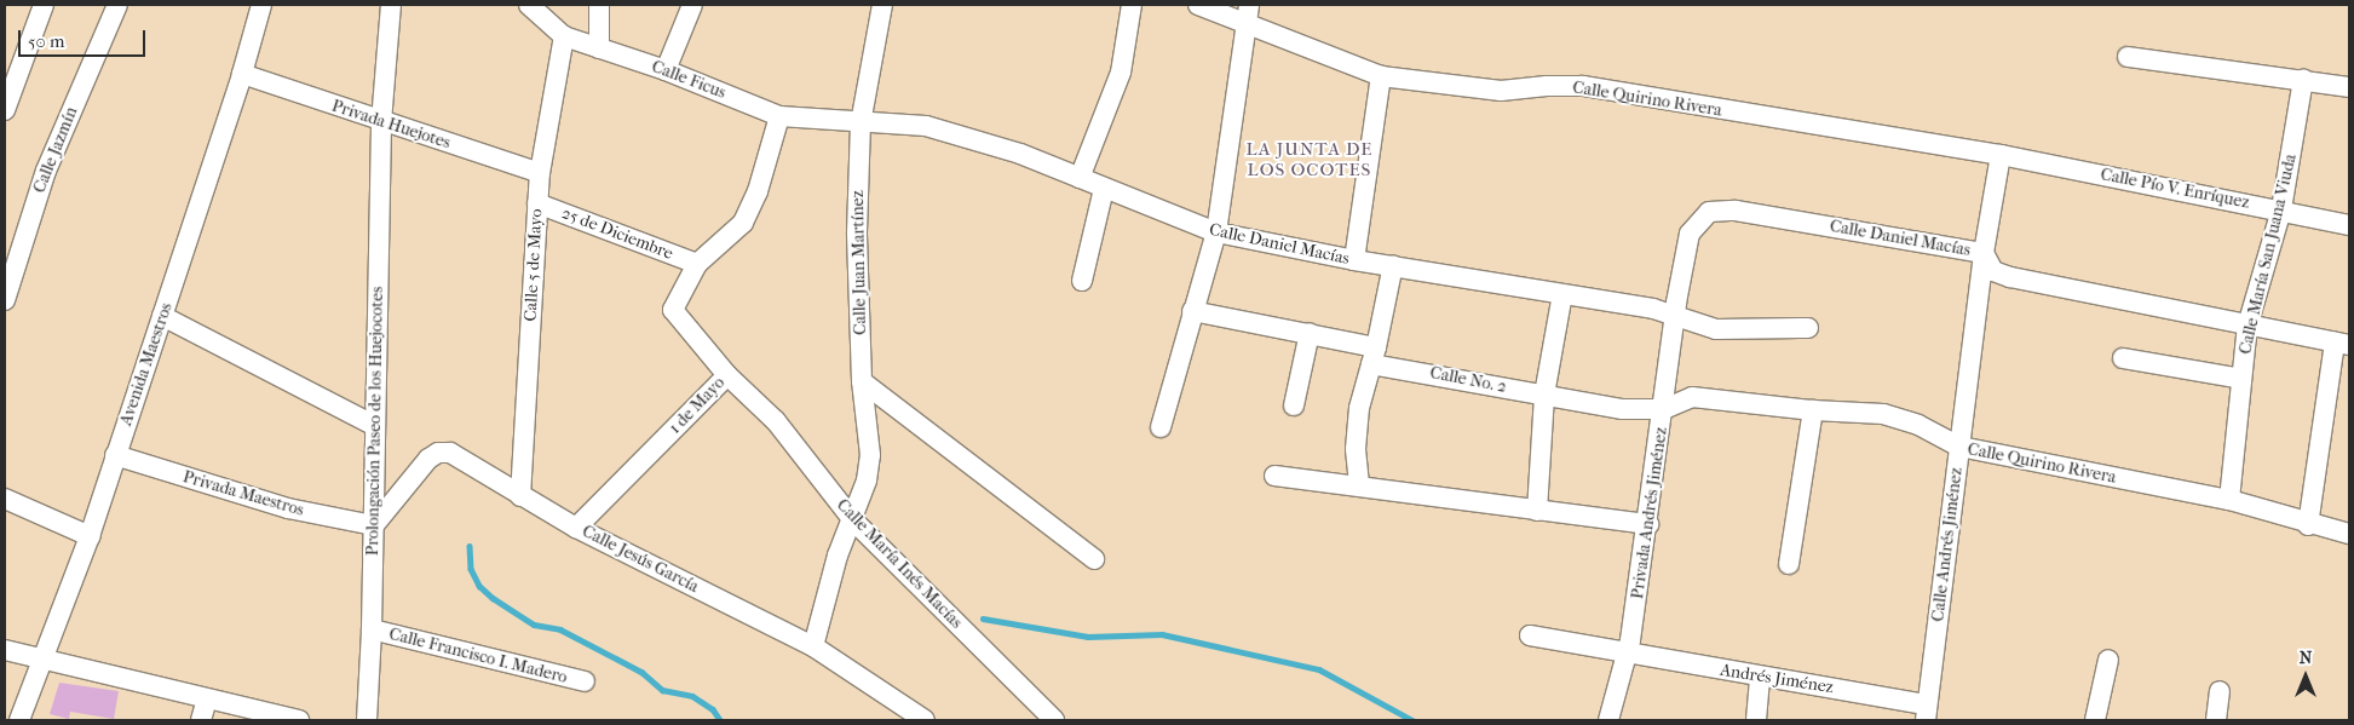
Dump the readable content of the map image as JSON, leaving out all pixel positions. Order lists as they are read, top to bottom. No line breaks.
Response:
{"streets":{"street":["Calle Ficus","Calle Quirino Rivera","Privada Huejotes","Calle Jazmín","Calle Pío V. Enríquez","25 de Diciembre","Calle Daniel Macías","Calle María San Juana Viuda","Calle Juan Martínez","Calle 5 de Mayo","Avenida Maestros","Calle No. 2","1 de Mayo","Prolongación Paseo de los Huejocotes","Privada Maestros","Privada Andrés Jiménez","Calle Andrés Jiménez","Calle Jesús García","Calle María Inés Macías","Calle Francisco I. Madero","Andrés Jiménez"]},"crossings":[["Calle Ficus","Calle Daniel Macías"],["Calle Ficus","Calle Juan Martínez"],["Calle Ficus","Calle 5 de Mayo"],["Calle Ficus","1 de Mayo"],["Calle Quirino Rivera","Calle Pío V. Enríquez"],["Calle Quirino Rivera","Calle María San Juana Viuda"],["Calle Quirino Rivera","Calle No. 2"],["Calle Quirino Rivera","Privada Andrés Jiménez"],["Calle Quirino Rivera","Calle Andrés Jiménez"],["Privada Huejotes","Calle 5 de Mayo"],["Privada Huejotes","Avenida Maestros"],["Privada Huejotes","Prolongación Paseo de los Huejocotes"],["Calle Pío V. Enríquez","Calle María San Juana Viuda"],["Calle Pío V. Enríquez","Calle Andrés Jiménez"],["25 de Diciembre","Calle 5 de Mayo"],["25 de Diciembre","1 de Mayo"],["Calle Daniel Macías","Calle María San Juana Viuda"],["Calle Daniel Macías","Calle Juan Martínez"],["Calle Daniel Macías","Privada Andrés Jiménez"],["Calle Daniel Macías","Calle Andrés Jiménez"],["Calle Juan Martínez","Calle Jesús García"],["Calle Juan Martínez","Calle María Inés Macías"],["Calle 5 de Mayo","Calle Jesús García"],["Avenida Maestros","Privada Maestros"],["Calle No. 2","Privada Andrés Jiménez"],["1 de Mayo","Calle Jesús García"],["1 de Mayo","Calle María Inés Macías"],["Prolongación Paseo de los Huejocotes","Privada Maestros"],["Prolongación Paseo de los Huejocotes","Calle Jesús García"],["Prolongación Paseo de los Huejocotes","Calle Francisco I. Madero"],["Privada Maestros","Calle Jesús García"],["Privada Andrés Jiménez","Andrés Jiménez"],["Calle Andrés Jiménez","Andrés Jiménez"]],"districts":["LA JUNTA DE LOS OCOTES"],"scale_bar":"50 m","north":"top"}
